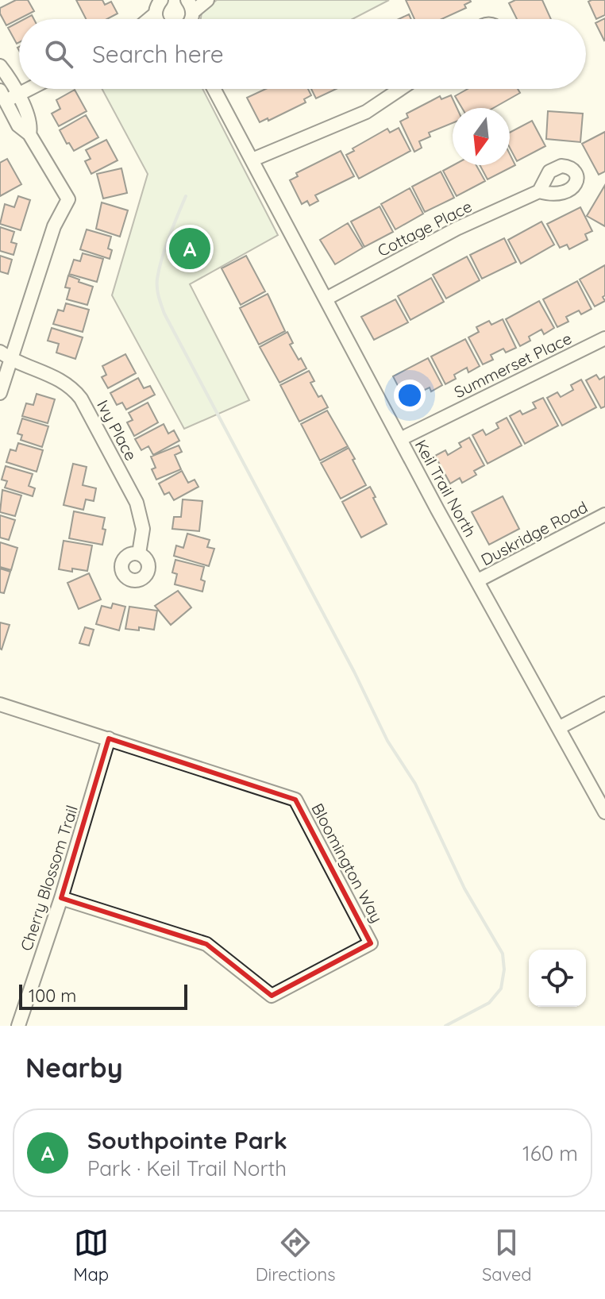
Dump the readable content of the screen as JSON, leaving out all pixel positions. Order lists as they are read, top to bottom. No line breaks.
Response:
{"streets":{"street":["Cottage Place","Summerset Place","Ivy Place","Keil Trail North","Duskridge Road","Bloomington Way","Cherry Blossom Trail"]},"crossings":[["Cottage Place","Keil Trail North"],["Summerset Place","Keil Trail North"],["Keil Trail North","Duskridge Road"],["Bloomington Way","Cherry Blossom Trail"]],"scale_bar":"100 m","north":"bottom","page":{"search":"Search here","pins":"A","scale":"100 m","heading":"Nearby","list":[{"mark":"A","name":"Southpointe Park","note":"Park · Keil Trail North","value":"160 m"}],"nav":["Map","Directions","Saved"]}}
